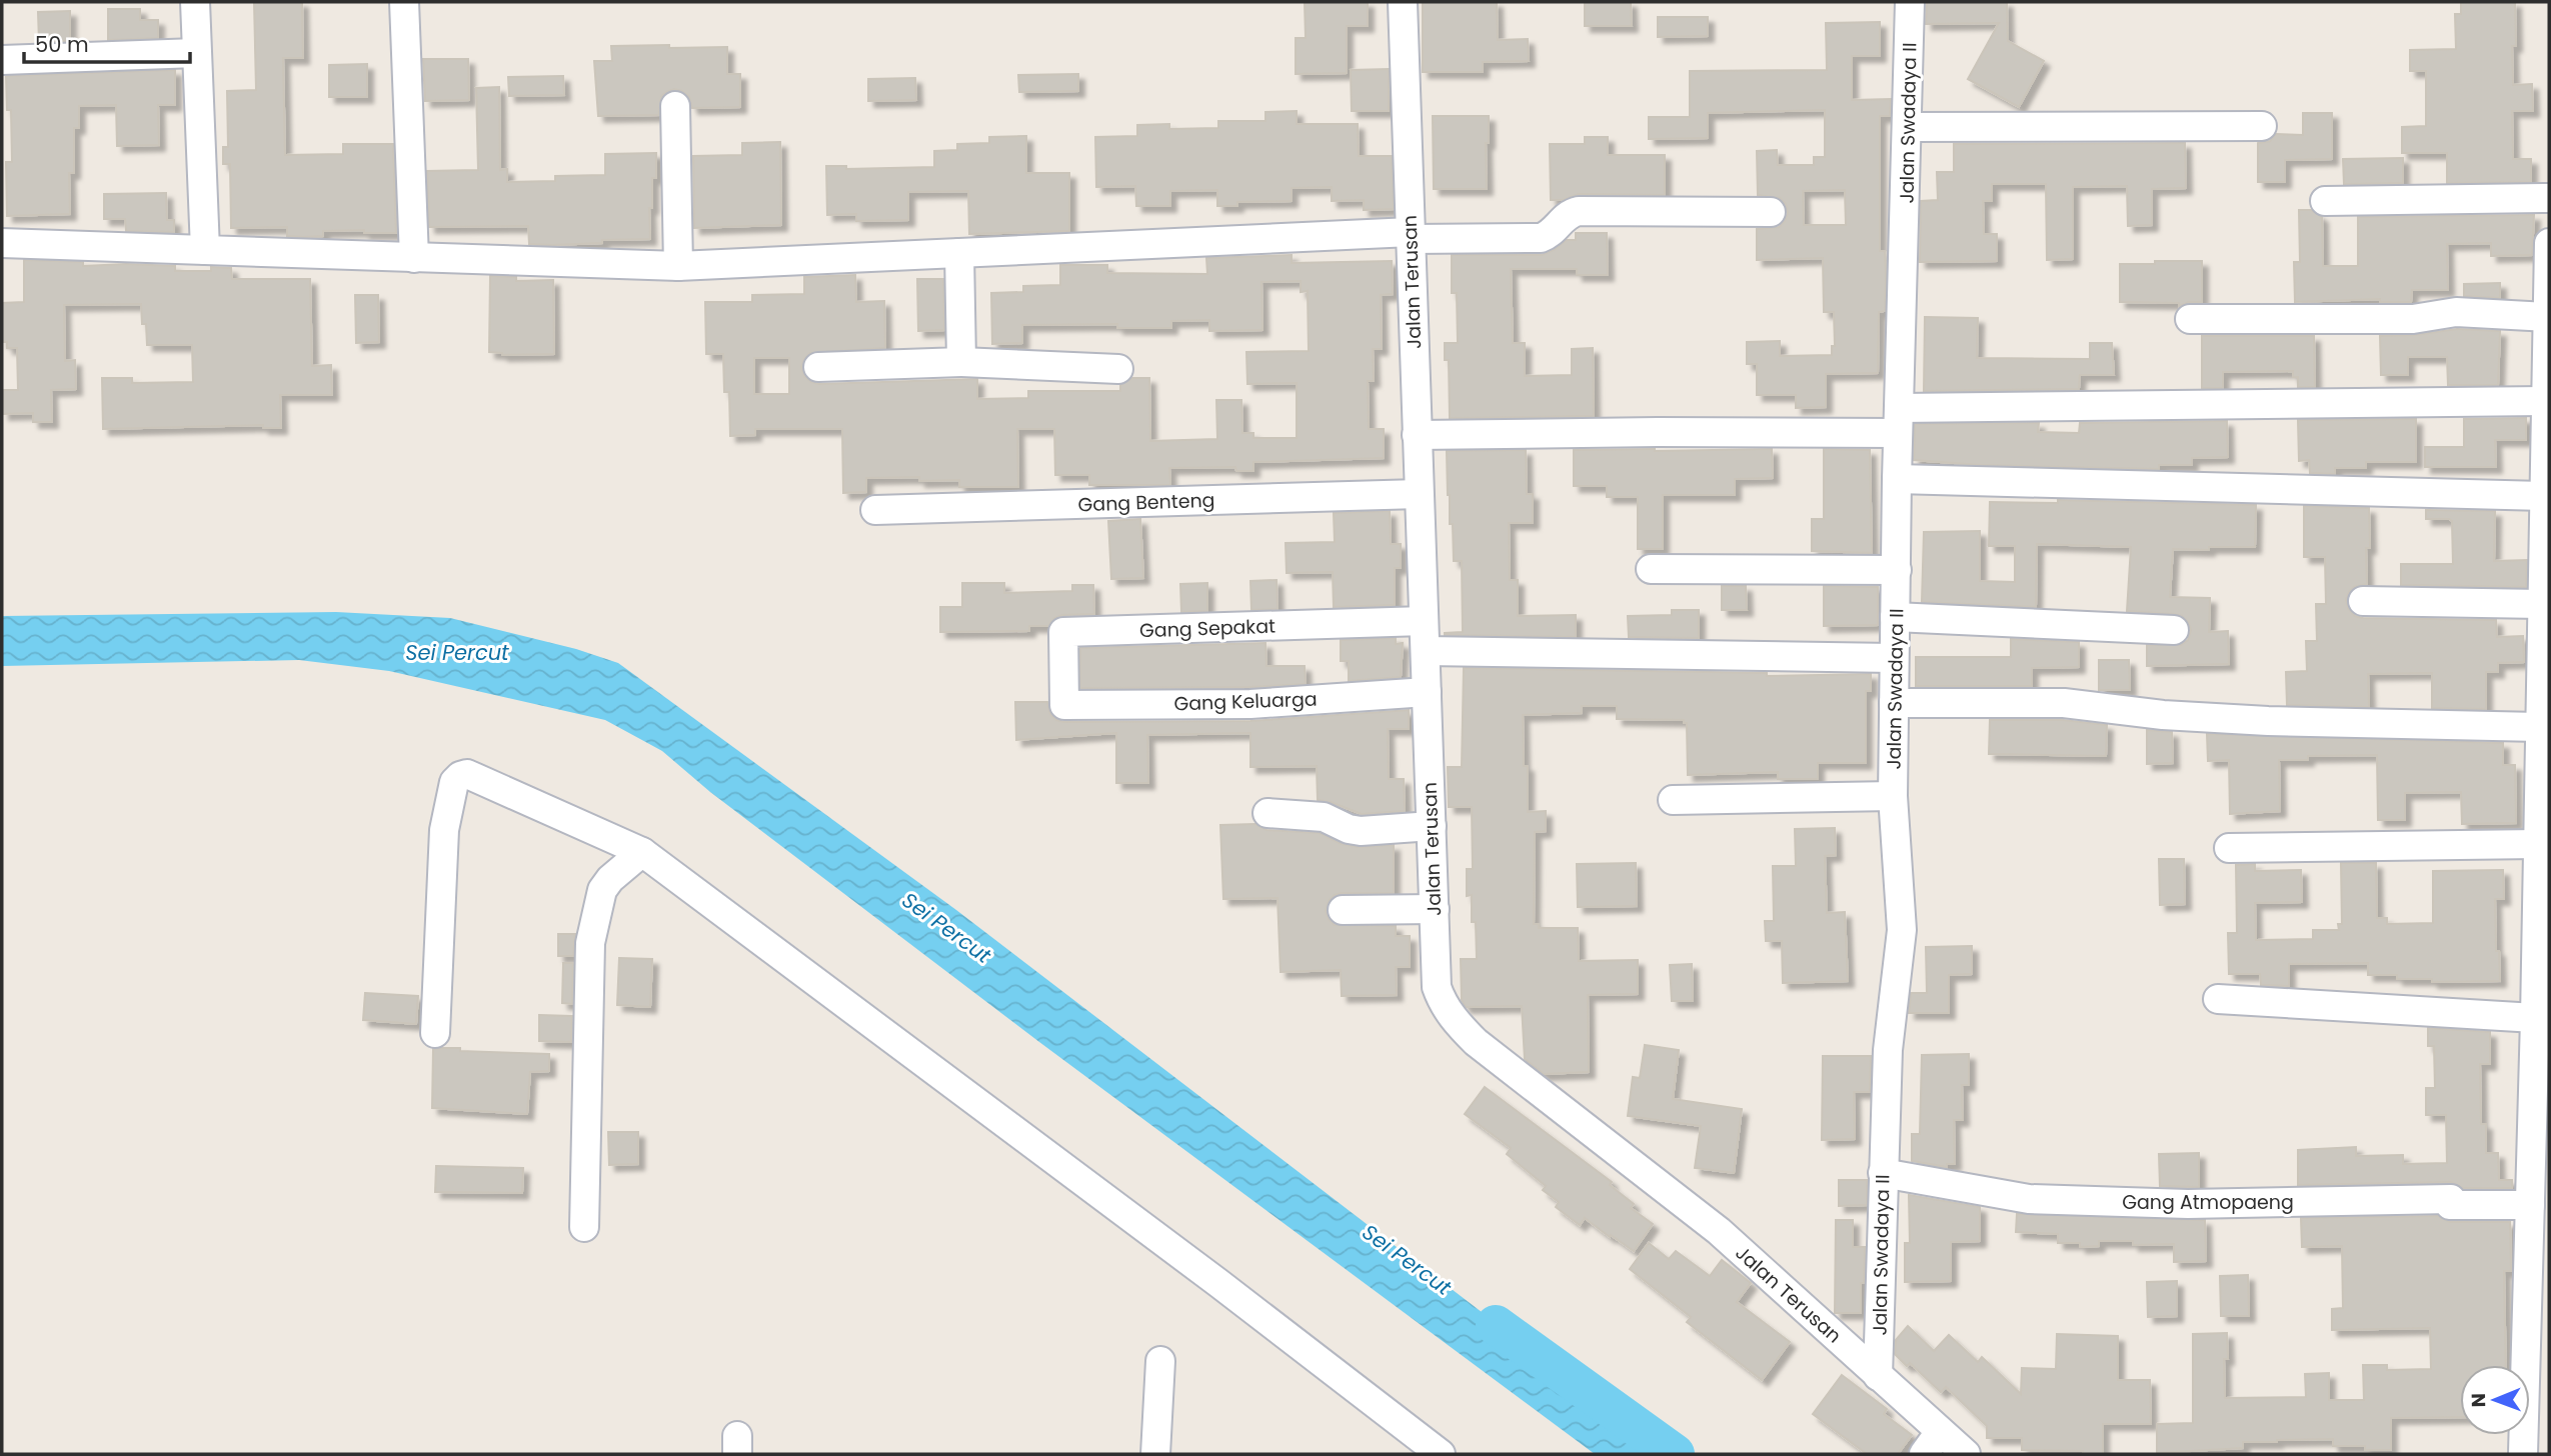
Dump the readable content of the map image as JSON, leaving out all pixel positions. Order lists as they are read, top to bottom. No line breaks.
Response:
{"streets":{"street":["Jalan Swadaya II","Jalan Terusan","Gang Benteng","Gang Sepakat","Gang Keluarga","Gang Atmopaeng"]},"crossings":[["Jalan Swadaya II","Jalan Terusan"],["Jalan Swadaya II","Gang Atmopaeng"],["Jalan Terusan","Gang Benteng"],["Jalan Terusan","Gang Sepakat"],["Jalan Terusan","Gang Keluarga"],["Gang Sepakat","Gang Keluarga"]],"water":["Sei Percut"],"scale_bar":"50 m","north":"left"}
